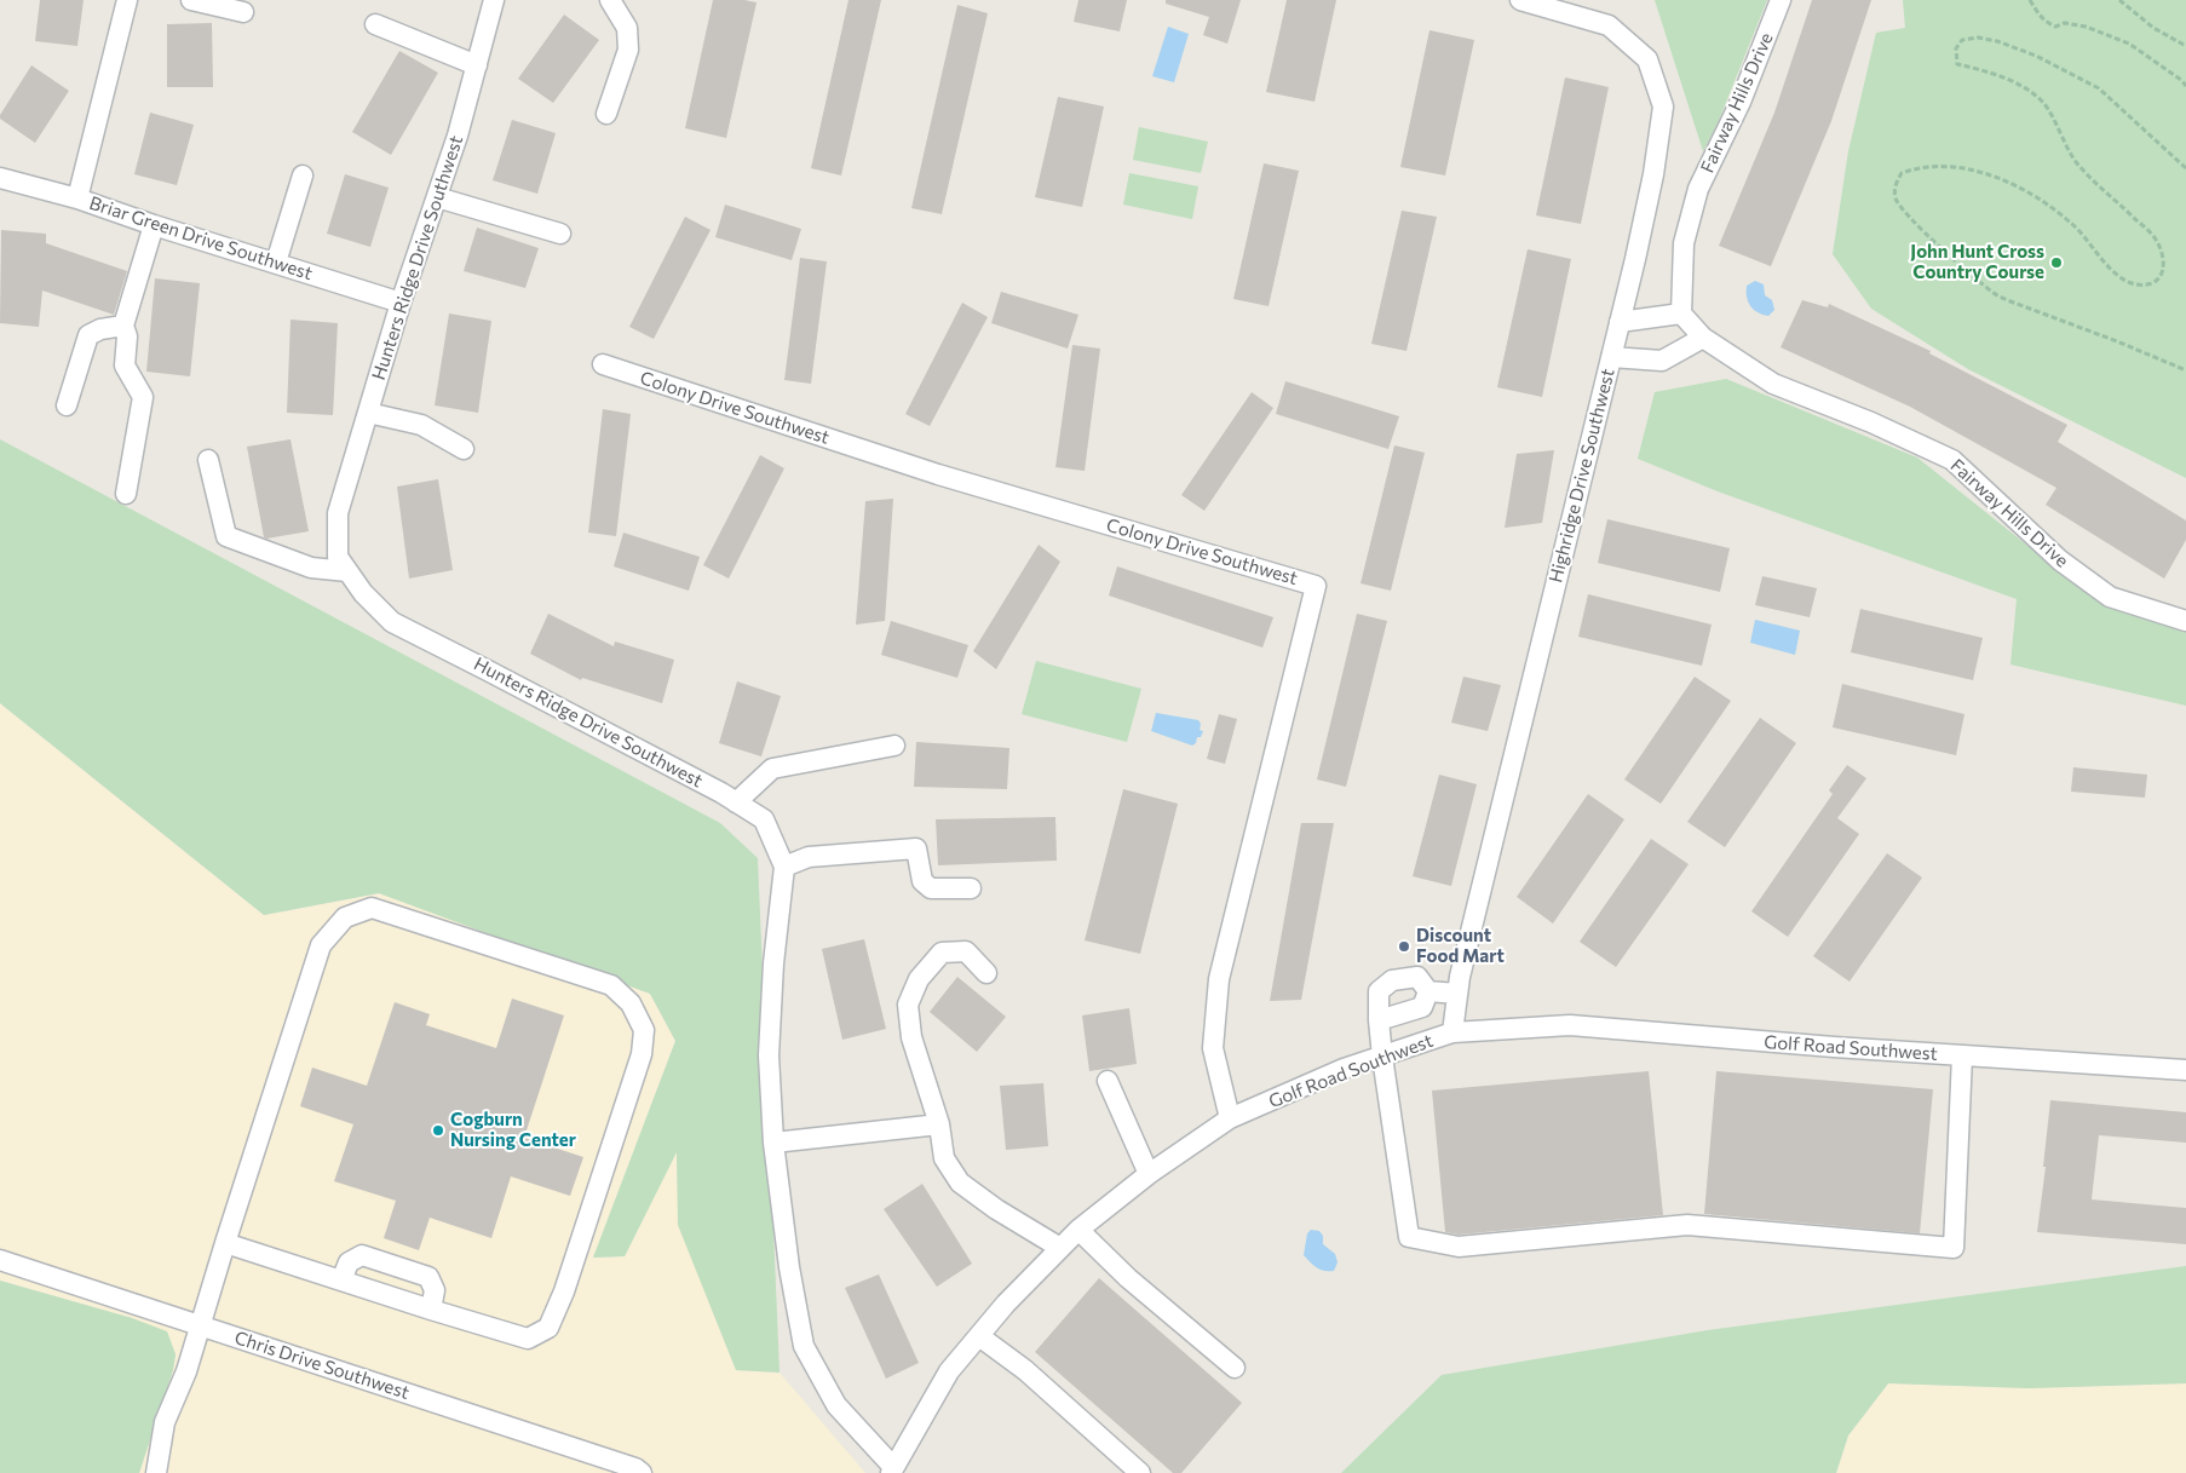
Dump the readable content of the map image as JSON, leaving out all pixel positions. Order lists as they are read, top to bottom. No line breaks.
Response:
{"streets":{"street":["Fairway Hills Drive","Briar Green Drive Southwest","Hunters Ridge Drive Southwest","Colony Drive Southwest","Highridge Drive Southwest","Golf Road Southwest","Chris Drive Southwest"]},"crossings":[["Briar Green Drive Southwest","Hunters Ridge Drive Southwest"],["Hunters Ridge Drive Southwest","Golf Road Southwest"],["Colony Drive Southwest","Golf Road Southwest"],["Highridge Drive Southwest","Golf Road Southwest"]],"places":["John Hunt Cross Country Course","Discount Food Mart","Cogburn Nursing Center"]}
